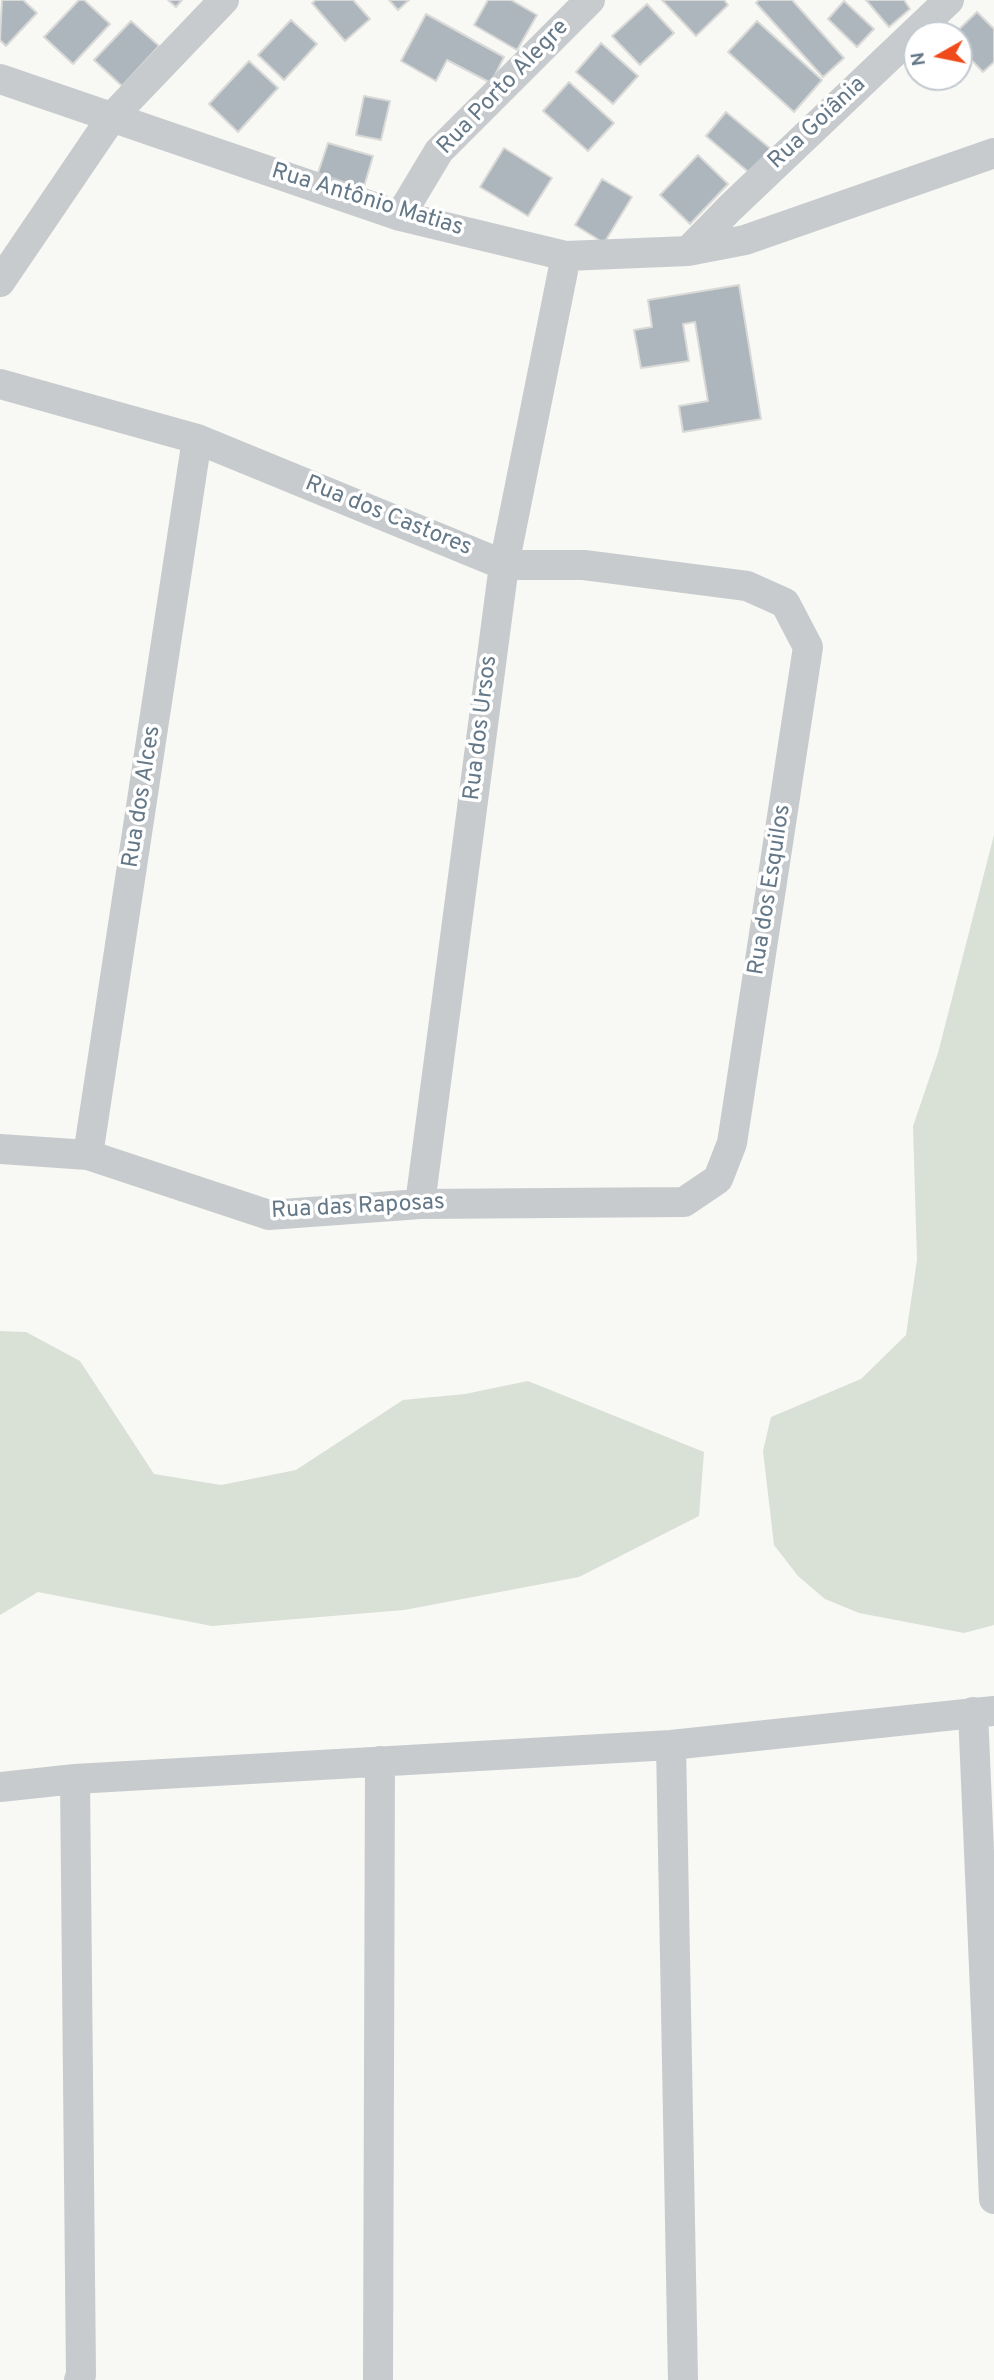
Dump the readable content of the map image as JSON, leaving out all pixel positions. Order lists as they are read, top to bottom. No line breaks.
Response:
{"streets":{"street":["Rua Porto Alegre","Rua Goiânia","Rua Antônio Matias","Rua dos Castores","Rua dos Ursos","Rua dos Alces","Rua dos Esquilos","Rua das Raposas"]},"crossings":[["Rua Porto Alegre","Rua Antônio Matias"],["Rua Goiânia","Rua Antônio Matias"],["Rua Antônio Matias","Rua dos Ursos"],["Rua dos Castores","Rua dos Ursos"],["Rua dos Castores","Rua dos Alces"],["Rua dos Castores","Rua dos Esquilos"],["Rua dos Ursos","Rua das Raposas"],["Rua dos Alces","Rua das Raposas"],["Rua dos Esquilos","Rua das Raposas"]],"north":"left"}
